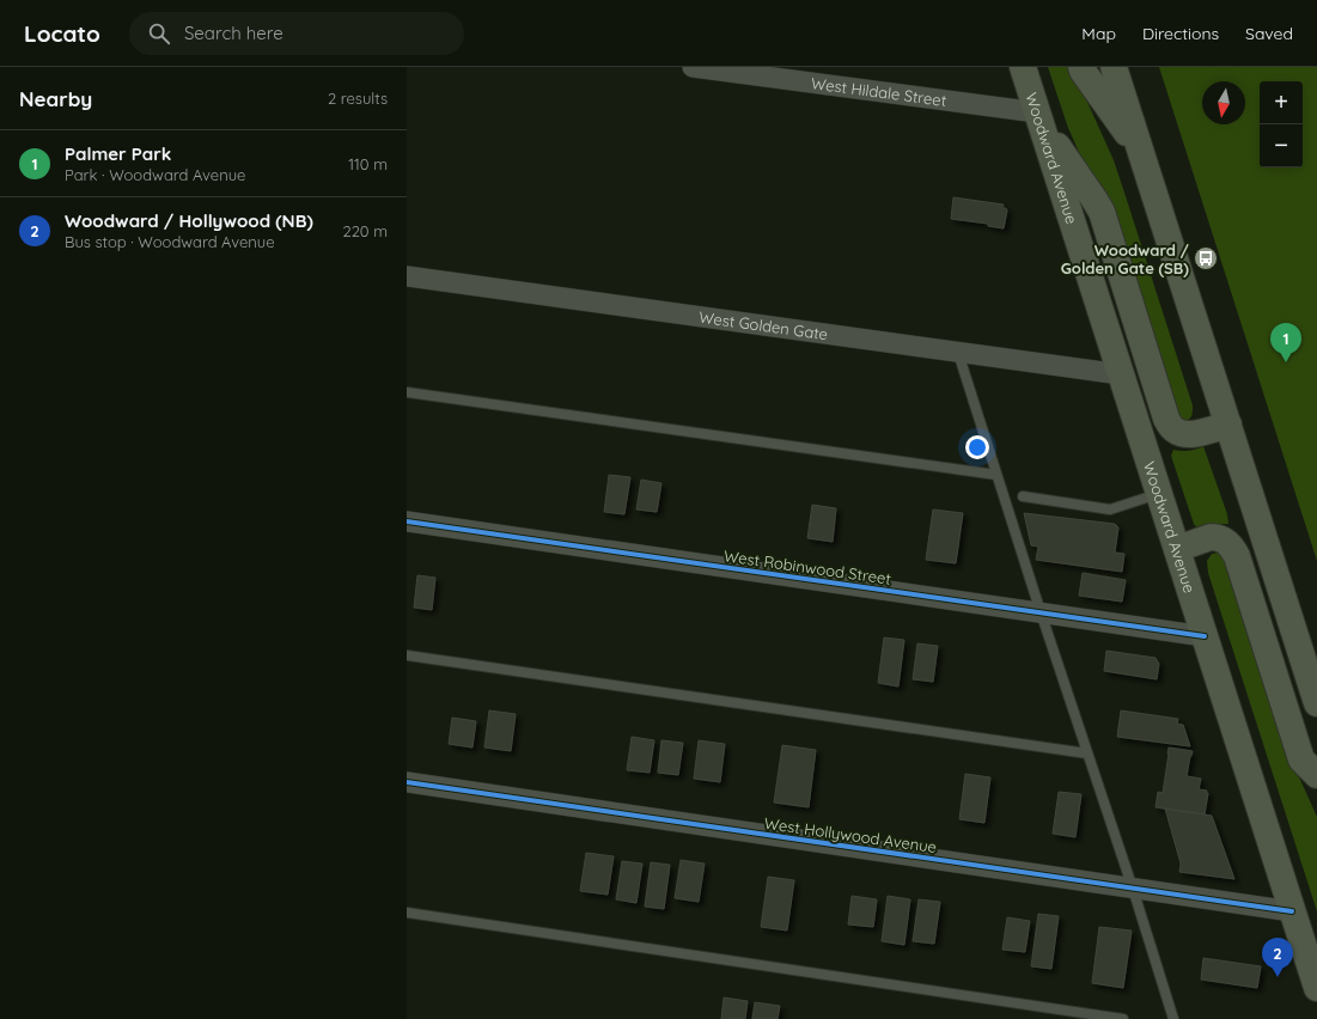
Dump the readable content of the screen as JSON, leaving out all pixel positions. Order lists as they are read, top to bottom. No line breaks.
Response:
{"streets":{"main road":["Woodward Avenue"],"street":["West Hildale Street","West Golden Gate","West Robinwood Street","West Hollywood Avenue"]},"crossings":[["West Hildale Street","Woodward Avenue"],["Woodward Avenue","West Golden Gate"],["Woodward Avenue","West Robinwood Street"],["Woodward Avenue","West Hollywood Avenue"]],"places":{"bus stop":["Woodward / Golden Gate (SB)"]},"north":"bottom","page":{"header":"Locato","search":"Search here","nav":["Map","Directions","Saved"],"heading":["Nearby","2 results"],"map_buttons":["+","−"],"list":[{"mark":"1","name":"Palmer Park","note":"Park · Woodward Avenue","value":"110 m"},{"mark":"2","name":"Woodward / Hollywood (NB)","note":"Bus stop · Woodward Avenue","value":"220 m"}],"pins":["1","2"]}}
